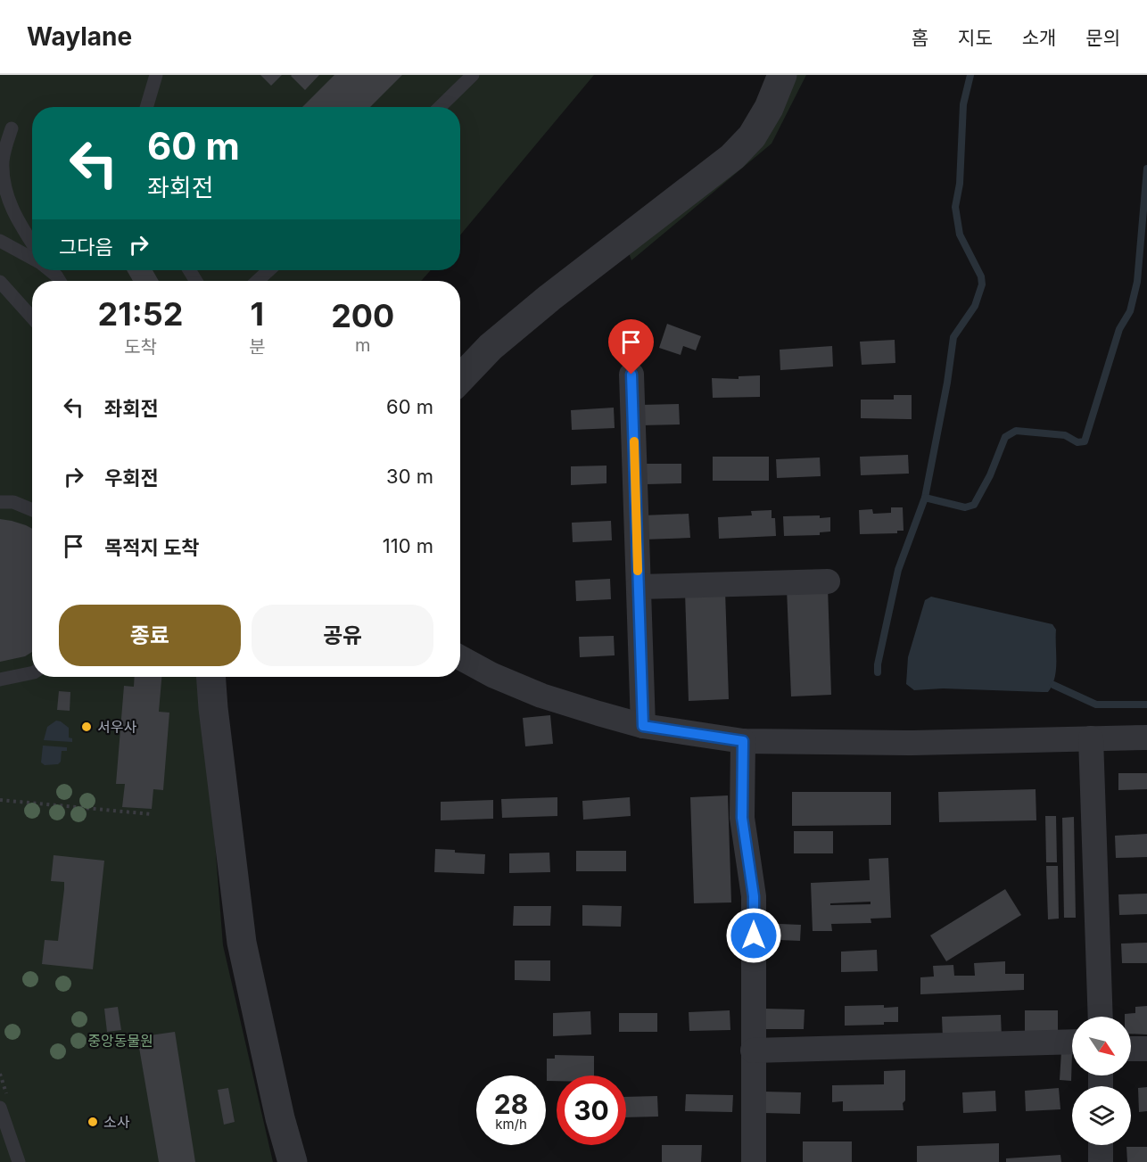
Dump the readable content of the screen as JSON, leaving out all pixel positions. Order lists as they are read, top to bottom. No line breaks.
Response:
{"parks":["중앙동물원"],"places":["서우사","소사"],"north":"bottom right","page":{"header":"Waylane","nav":["홈","지도","소개","문의"],"turn":["60 m","좌회전"],"then":"그다음","eta":["21:52","도착","1","분","200","m"],"list":[{"name":"좌회전","value":"60 m"},{"name":"우회전","value":"30 m"},{"name":"목적지 도착","value":"110 m"}],"buttons":["종료","공유"],"speed":"28 km/h","limit":"30"}}
